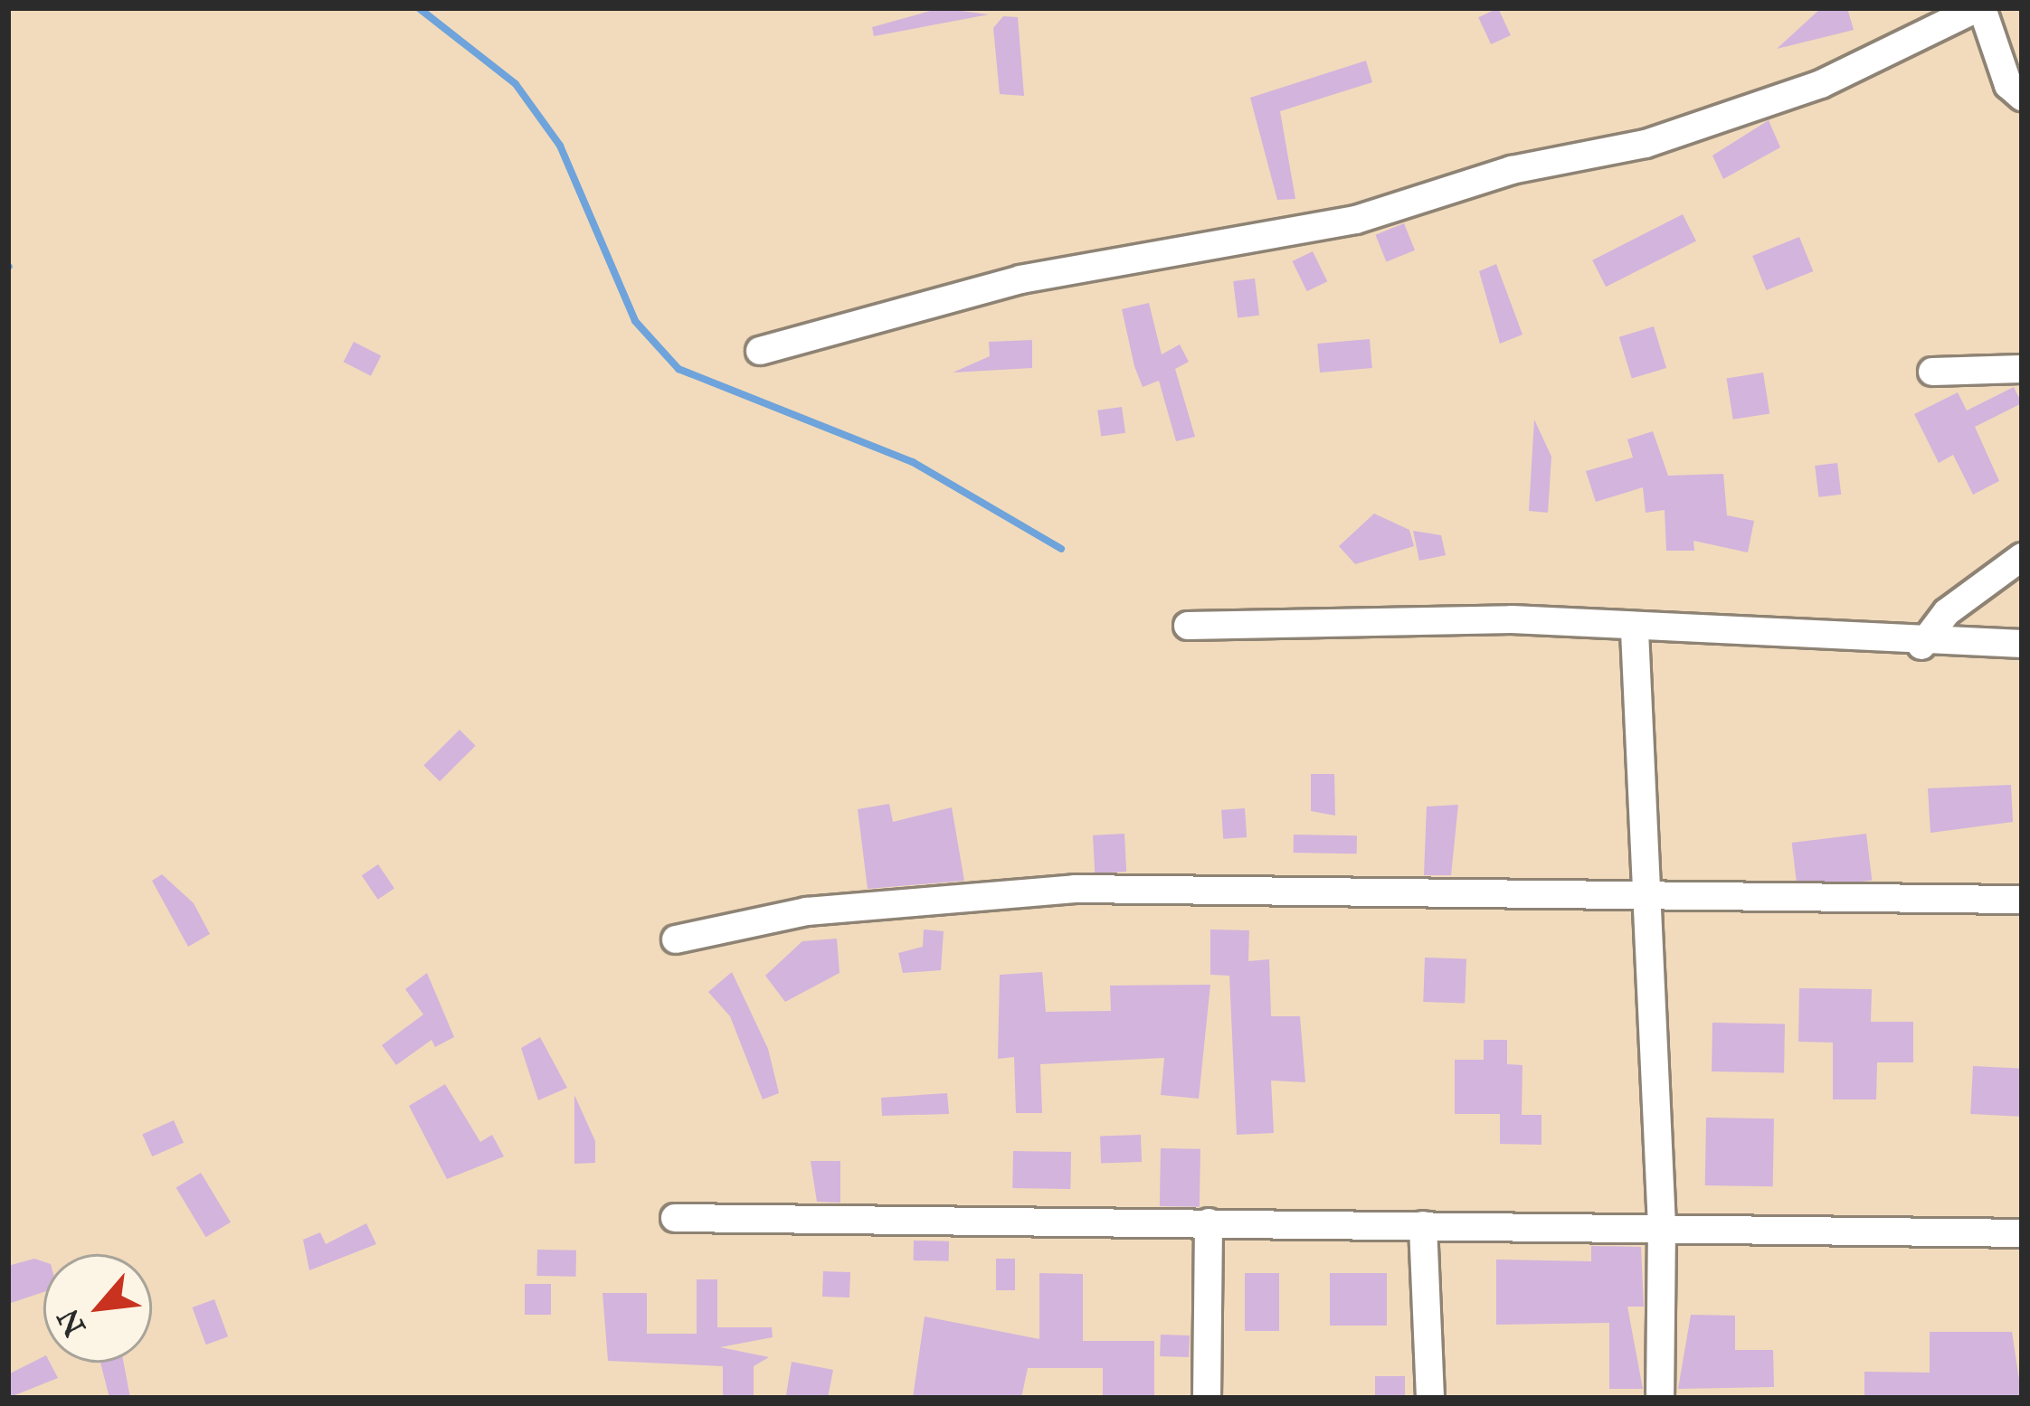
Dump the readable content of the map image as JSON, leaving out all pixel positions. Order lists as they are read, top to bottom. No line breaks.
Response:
{"north":"bottom left"}
